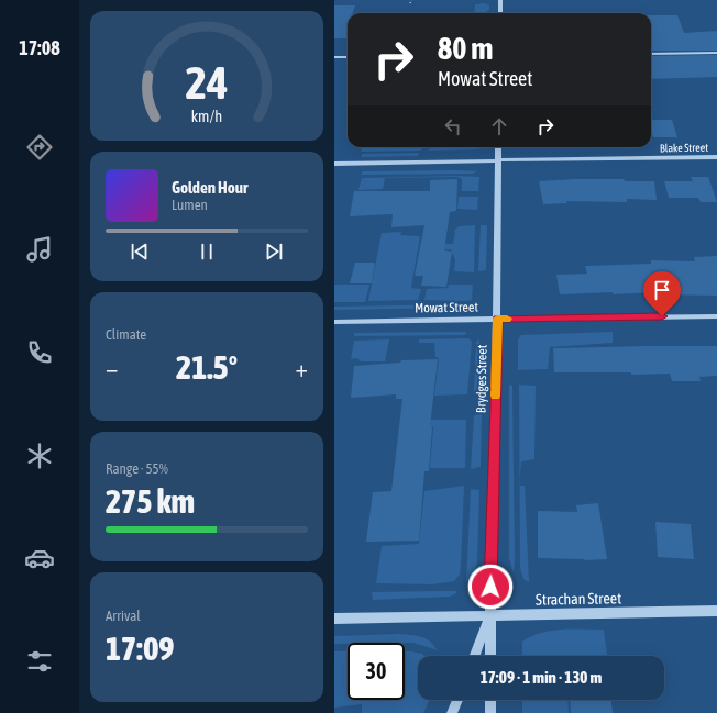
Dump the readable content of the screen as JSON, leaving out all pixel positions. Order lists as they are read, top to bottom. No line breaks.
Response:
{"streets":{"street":["Blake Street","Mowat Street","Brydges Street","Strachan Street"]},"crossings":[["Blake Street","Brydges Street"],["Mowat Street","Brydges Street"],["Brydges Street","Strachan Street"]],"page":{"tabs":"17:08","turn":["80 m","Mowat Street"],"song":["Golden Hour","Lumen"],"tile":["Climate",["Range · 55%","275 km"],["Arrival","17:09"]],"heat":["−","21.5°","+"],"limit":"30","trip":"17:09 · 1 min · 130 m","gauge":["24","km/h"]}}
